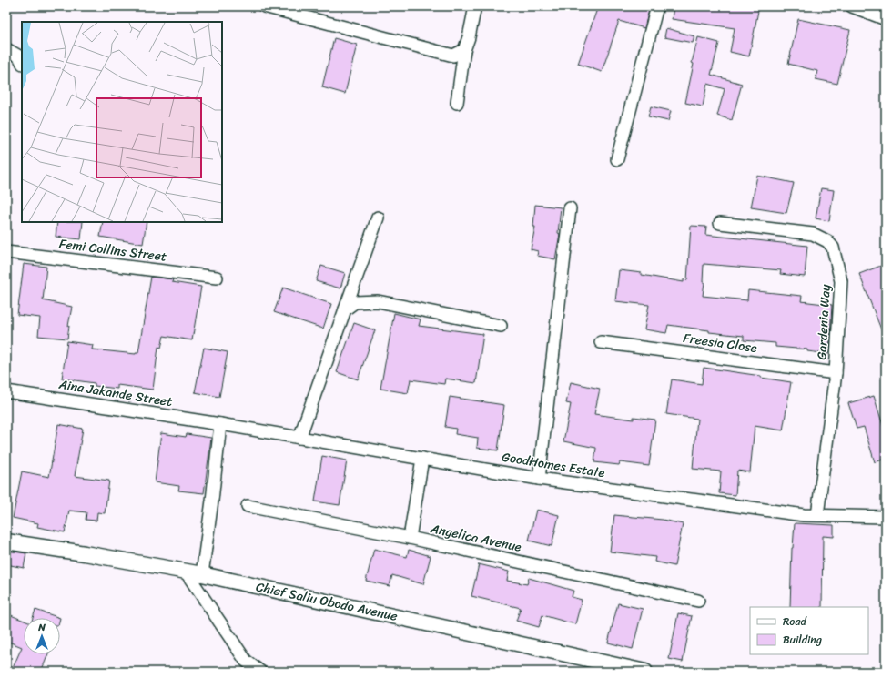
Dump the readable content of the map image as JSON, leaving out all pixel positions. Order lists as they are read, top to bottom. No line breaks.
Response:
{"streets":{"street":["Femi Collins Street","Gardenia Way","Freesia Close","Aina Jakande Street","GoodHomes Estate","Angelica Avenue","Chief Saliu Obodo Avenue"]},"crossings":[["Gardenia Way","Freesia Close"],["Gardenia Way","GoodHomes Estate"],["Aina Jakande Street","GoodHomes Estate"]],"legend":["Road","Building"],"north":"top"}
